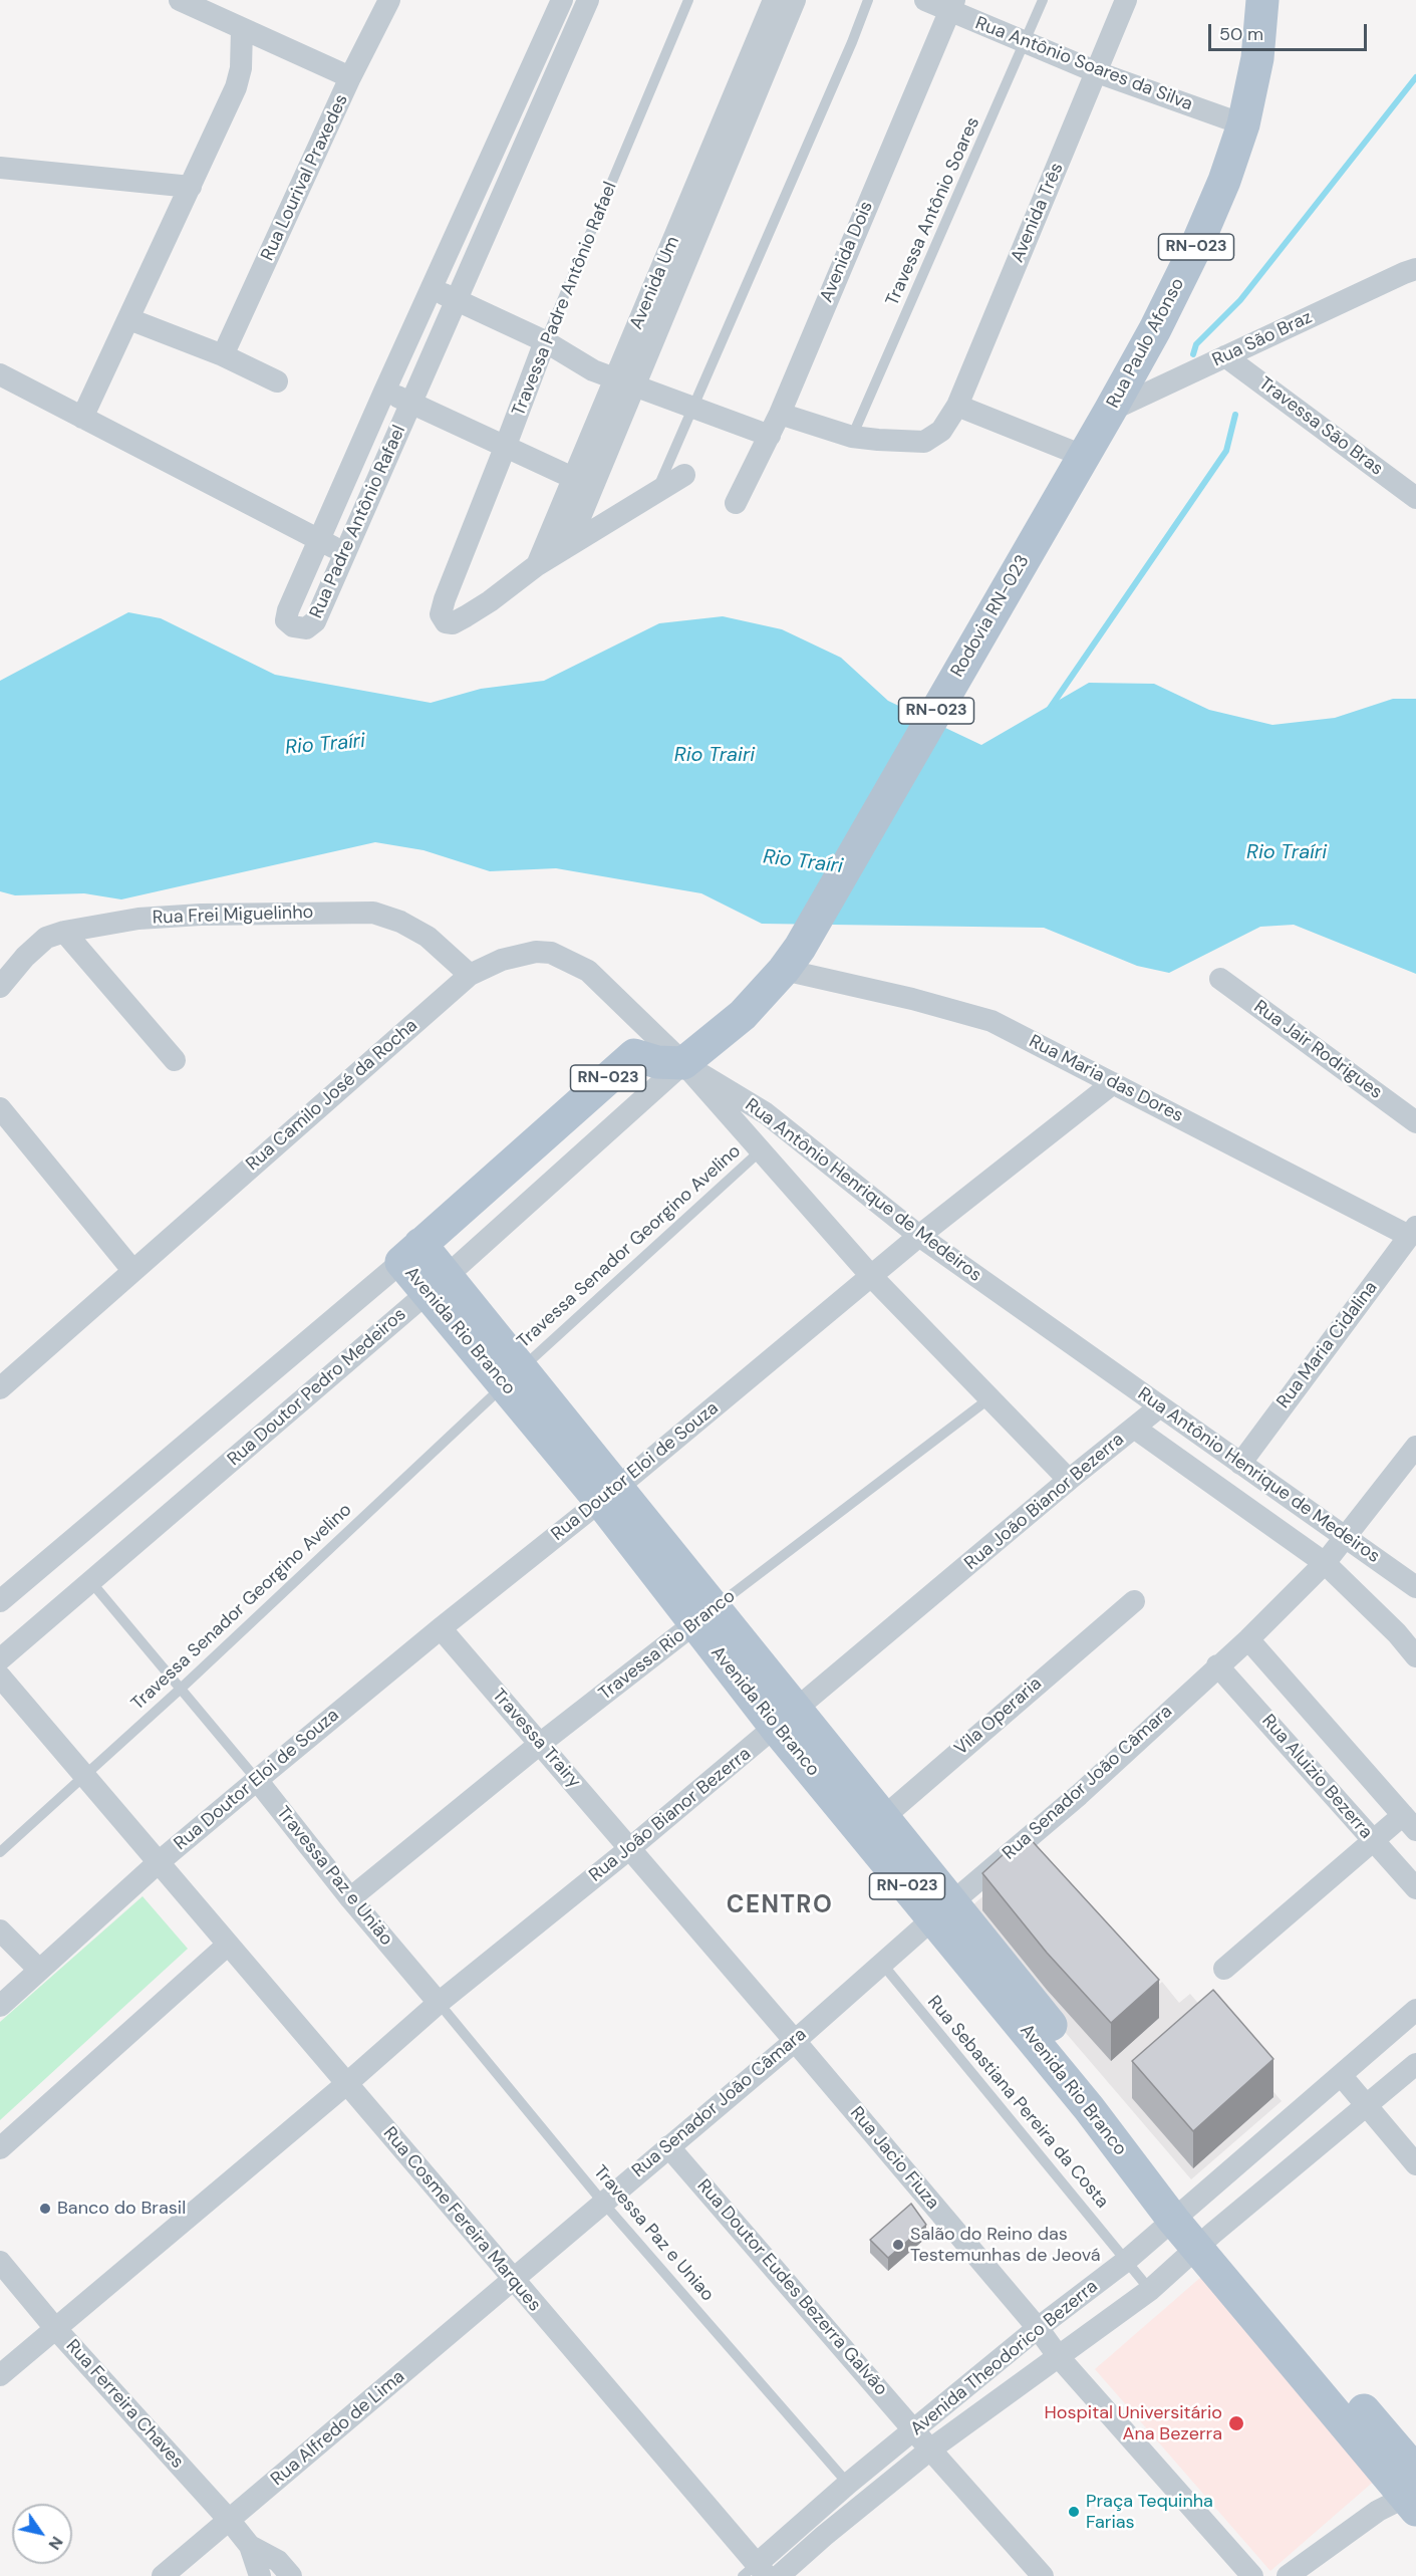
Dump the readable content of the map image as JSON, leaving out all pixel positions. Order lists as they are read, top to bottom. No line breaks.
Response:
{"streets":{"main road":["RN-023","Rua Paulo Afonso","Rodovia RN-023","Avenida Rio Branco","Rua Doutor Pedro Medeiros"],"street":["Rua Antônio Soares da Silva","Rua Lourival Praxedes","Avenida Três","Avenida Dois","Avenida Um","Travessa Padre Antônio Rafael","Rua São Braz","Travessa São Bras","Rua Padre Antônio Rafael","Rua Frei Miguelinho","Rua Jair Rodrigues","Rua Maria das Dores","Rua Camilo José da Rocha","Rua Antônio Henrique de Medeiros","Rua Maria Cidalina","Rua Doutor Eloi de Souza","Rua João Bianor Bezerra","Travessa Rio Branco","Vila Operaria","Travessa Trairy","Rua Aluizio Bezerra","Rua Senador João Câmara","Travessa Paz e União","Rua Jacio Fiuza","Rua Cosme Fereira Marques","Rua Doutor Eudes Bezerra Galvão","Avenida Theodorico Bezerra","Rua Ferreira Chaves","Rua Alfredo de Lima"],"lane":["Travessa Antônio Soares","Travessa Senador Georgino Avelino","Rua Sebastiana Pereira da Costa","Travessa Paz e Uniao"]},"crossings":[["Rua Antônio Soares da Silva","Travessa Antônio Soares"],["Rua Antônio Soares da Silva","Avenida Três"],["Rua Antônio Soares da Silva","Avenida Dois"],["Rua Antônio Soares da Silva","Rua Paulo Afonso"],["RN-023","Rua Camilo José da Rocha"],["RN-023","Rua Antônio Henrique de Medeiros"],["RN-023","Avenida Rio Branco"],["RN-023","Rua Doutor Pedro Medeiros"],["Avenida Um","Travessa Padre Antônio Rafael"],["Rua São Braz","Rua Paulo Afonso"],["Rua São Braz","Travessa São Bras"],["Rua Paulo Afonso","Rodovia RN-023"],["Rodovia RN-023","Rua Maria das Dores"],["Rodovia RN-023","Rua Doutor Pedro Medeiros"],["Rua Frei Miguelinho","Rua Camilo José da Rocha"],["Rua Maria das Dores","Rua Maria Cidalina"],["Rua Maria das Dores","Rua Doutor Pedro Medeiros"],["Rua Maria das Dores","Rua Doutor Eloi de Souza"],["Rua Camilo José da Rocha","Rua Antônio Henrique de Medeiros"],["Rua Camilo José da Rocha","Rua Doutor Pedro Medeiros"],["Rua Antônio Henrique de Medeiros","Travessa Senador Georgino Avelino"],["Rua Antônio Henrique de Medeiros","Rua Maria Cidalina"],["Rua Antônio Henrique de Medeiros","Rua Doutor Pedro Medeiros"],["Rua Antônio Henrique de Medeiros","Rua Doutor Eloi de Souza"],["Rua Antônio Henrique de Medeiros","Rua João Bianor Bezerra"],["Rua Antônio Henrique de Medeiros","Travessa Rio Branco"],["Rua Antônio Henrique de Medeiros","Rua Senador João Câmara"],["Travessa Senador Georgino Avelino","Avenida Rio Branco"],["Travessa Senador Georgino Avelino","Travessa Paz e União"],["Travessa Senador Georgino Avelino","Rua Cosme Fereira Marques"],["Avenida Rio Branco","Rua Doutor Pedro Medeiros"],["Avenida Rio Branco","Rua Doutor Eloi de Souza"],["Avenida Rio Branco","Rua João Bianor Bezerra"],["Avenida Rio Branco","Travessa Rio Branco"],["Avenida Rio Branco","Vila Operaria"],["Avenida Rio Branco","Rua Senador João Câmara"],["Avenida Rio Branco","Avenida Theodorico Bezerra"],["Rua Doutor Pedro Medeiros","Travessa Paz e União"],["Rua Doutor Eloi de Souza","Travessa Trairy"],["Rua Doutor Eloi de Souza","Travessa Paz e União"],["Rua Doutor Eloi de Souza","Rua Cosme Fereira Marques"],["Rua João Bianor Bezerra","Travessa Trairy"],["Rua João Bianor Bezerra","Travessa Paz e União"],["Rua João Bianor Bezerra","Rua Jacio Fiuza"],["Rua João Bianor Bezerra","Rua Cosme Fereira Marques"],["Rua João Bianor Bezerra","Travessa Paz e Uniao"],["Rua João Bianor Bezerra","Rua Ferreira Chaves"],["Travessa Rio Branco","Travessa Trairy"],["Travessa Rio Branco","Travessa Paz e União"],["Travessa Trairy","Rua Jacio Fiuza"],["Rua Aluizio Bezerra","Rua Senador João Câmara"],["Rua Senador João Câmara","Rua Sebastiana Pereira da Costa"],["Rua Senador João Câmara","Rua Jacio Fiuza"],["Rua Senador João Câmara","Rua Cosme Fereira Marques"],["Rua Senador João Câmara","Travessa Paz e Uniao"],["Rua Senador João Câmara","Rua Doutor Eudes Bezerra Galvão"],["Rua Senador João Câmara","Rua Alfredo de Lima"],["Travessa Paz e União","Travessa Paz e Uniao"],["Rua Sebastiana Pereira da Costa","Avenida Theodorico Bezerra"],["Rua Jacio Fiuza","Avenida Theodorico Bezerra"],["Rua Cosme Fereira Marques","Avenida Theodorico Bezerra"],["Rua Cosme Fereira Marques","Rua Alfredo de Lima"],["Travessa Paz e Uniao","Avenida Theodorico Bezerra"],["Rua Doutor Eudes Bezerra Galvão","Avenida Theodorico Bezerra"],["Rua Ferreira Chaves","Rua Alfredo de Lima"]],"districts":["CENTRO"],"water":["Rio Traíri","Rio Trairi"],"places":["Banco do Brasil","Salão do Reino das Testemunhas de Jeová","Hospital Universitário Ana Bezerra","Praça Tequinha Farias"],"scale_bar":"50 m","north":"bottom right"}
